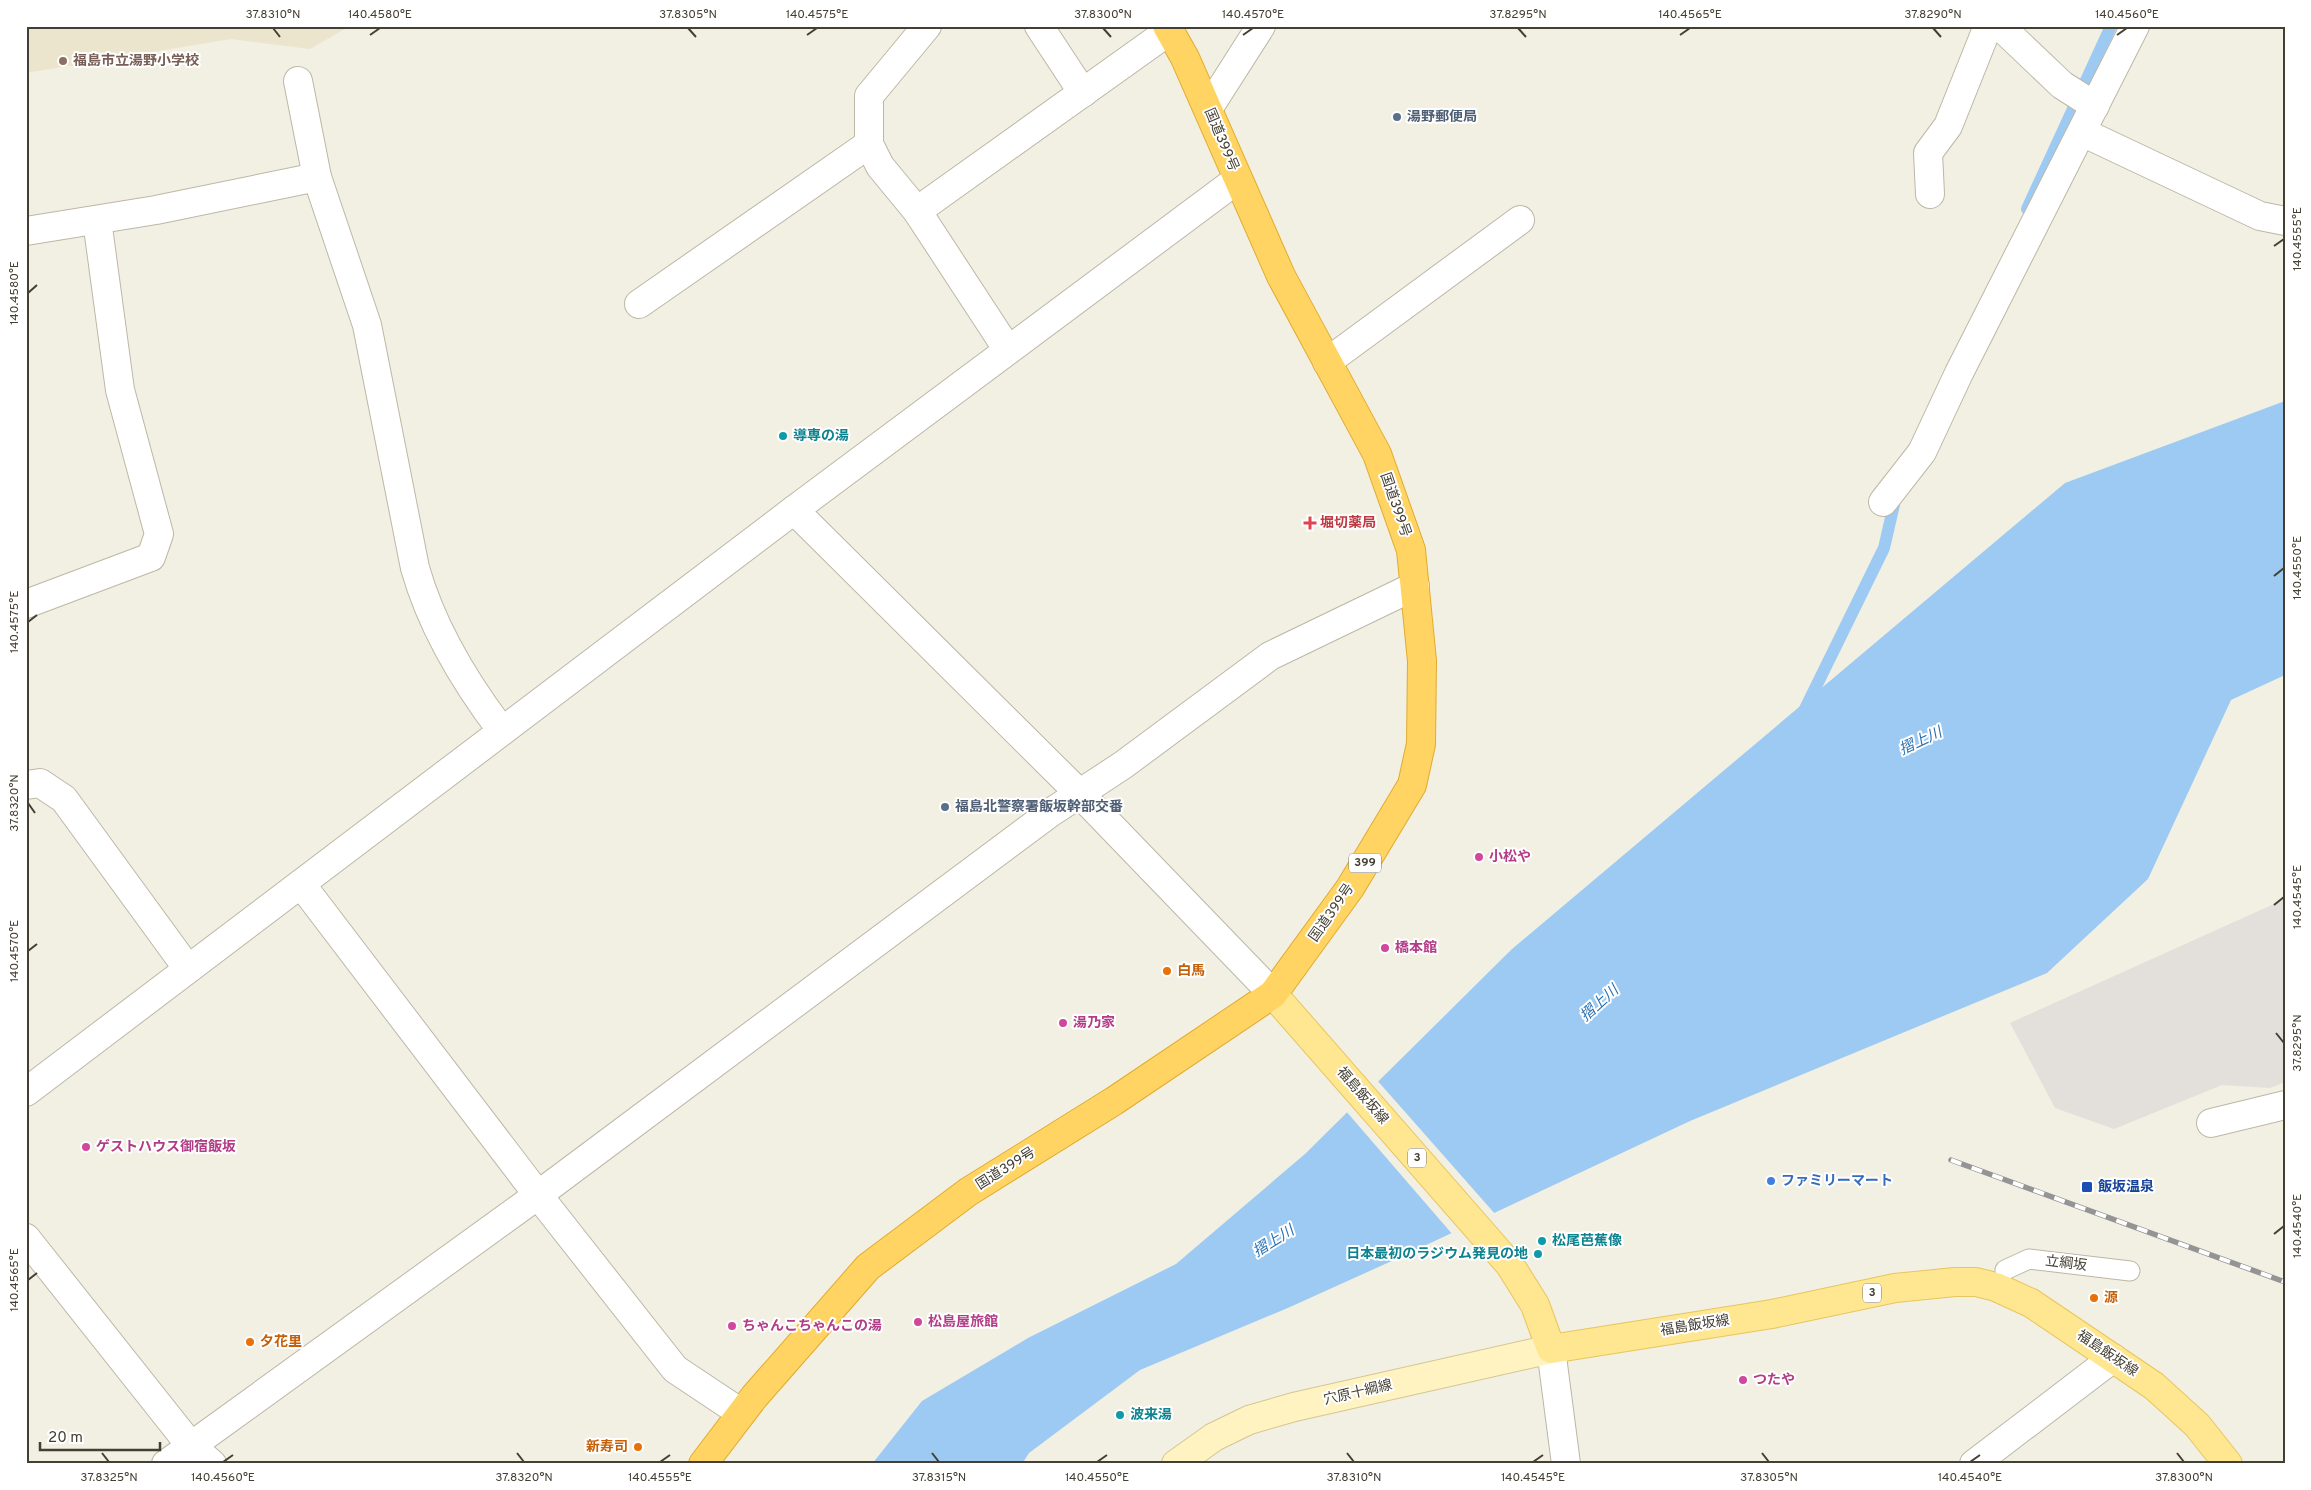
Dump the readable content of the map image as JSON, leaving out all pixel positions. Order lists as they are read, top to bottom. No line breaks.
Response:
{"streets":{"highway":["国道399号","399"],"main road":["福島飯坂線","3","穴原十綱線"],"lane":["立綱坂"]},"crossings":[["国道399号","福島飯坂線"],["福島飯坂線","穴原十綱線"]],"water":["摺上川"],"places":{"other":["福島市立湯野小学校","湯野郵便局","導専の湯","福島北警察署飯坂幹部交番","小松や","橋本館","白馬","湯乃家","ゲストハウス御宿飯坂","ファミリーマート","松尾芭蕉像","日本最初のラジウム発見の地","源","松島屋旅館","ちゃんこちゃんこの湯","夕花里","つたや","波来湯","新寿司"],"health":["堀切薬局"],"transit":["飯坂温泉"]},"scale_bar":"20 m","coordinates":["37.8310°N","140.4580°E","37.8305°N","140.4575°E","37.8300°N","140.4570°E","37.8295°N","140.4565°E","37.8290°N","140.4560°E","140.4555°E","140.4550°E","37.8320°N","140.4545°E","140.4540°E","37.8325°N","37.8315°N"]}
